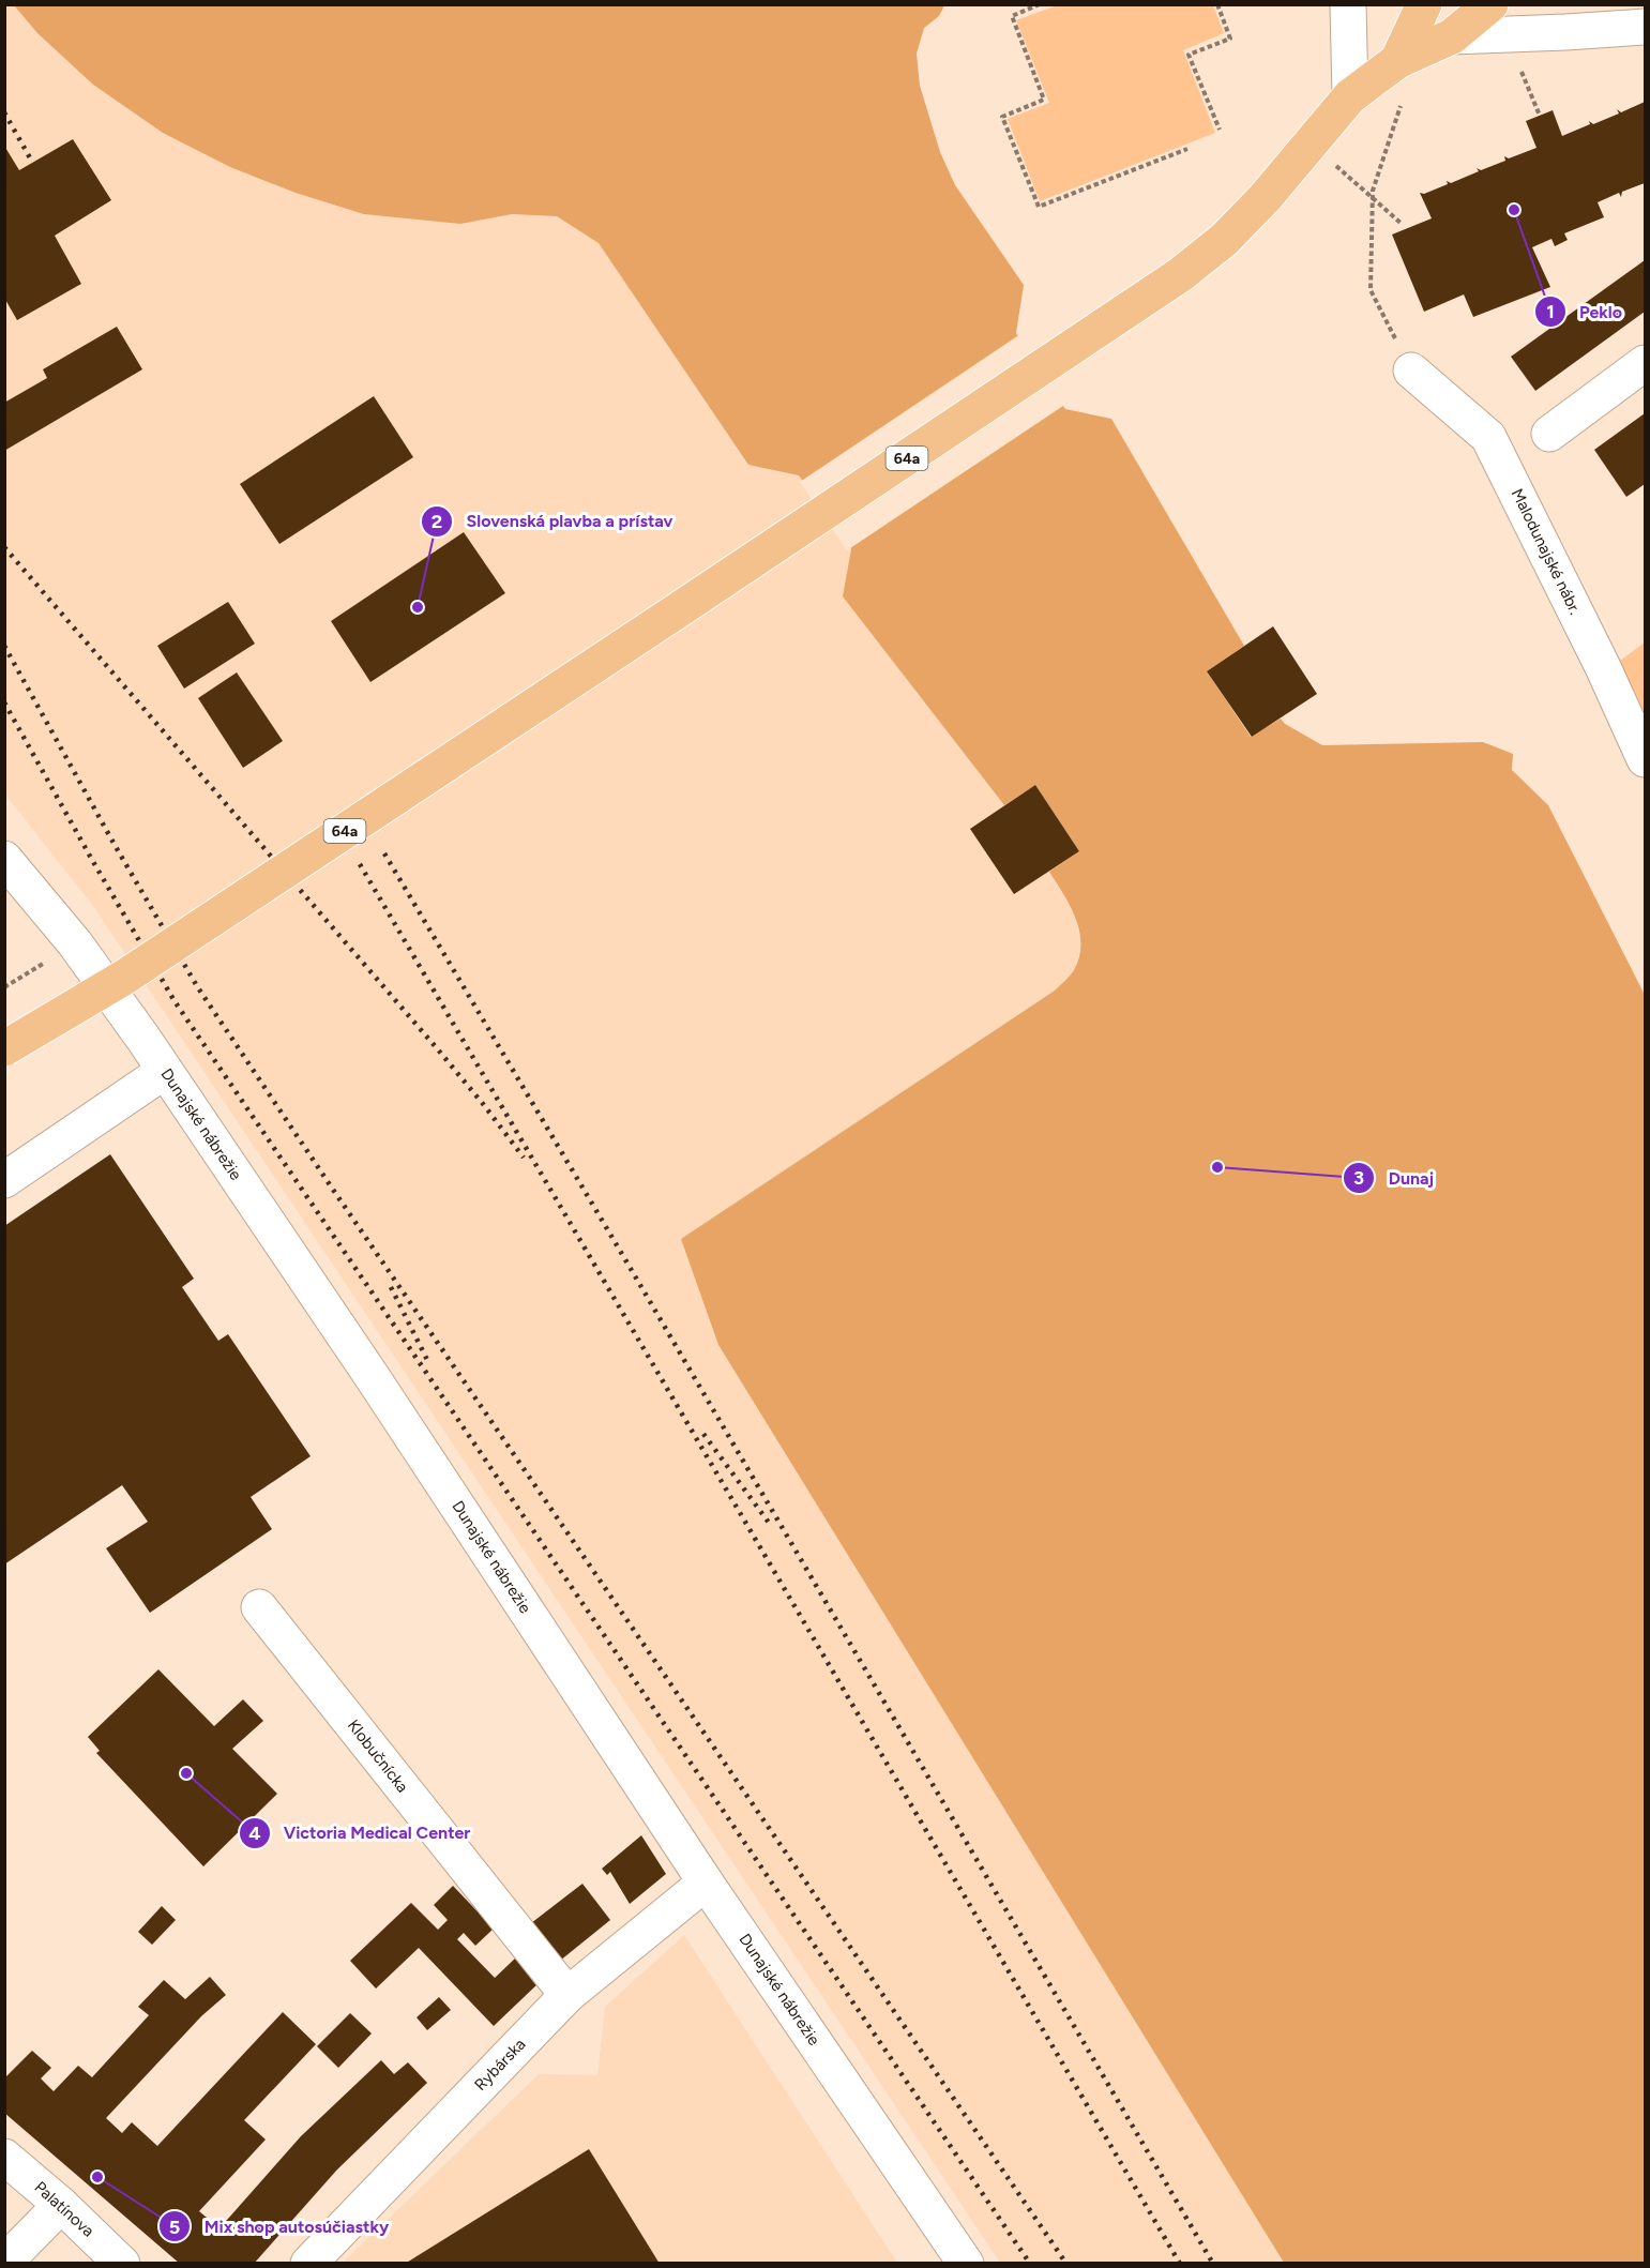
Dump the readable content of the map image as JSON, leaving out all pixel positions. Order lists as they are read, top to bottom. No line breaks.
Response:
{"streets":{"main road":["64a"],"street":["Malodunajské nábr.","Dunajské nábrežie","Klobučnícka","Rybárska","Palatínova"]},"crossings":[["Dunajské nábrežie","Rybárska"],["Klobučnícka","Rybárska"]],"places":["Peklo","Slovenská plavba a prístav","Dunaj","Victoria Medical Center","Mix shop autosúčiastky"]}
